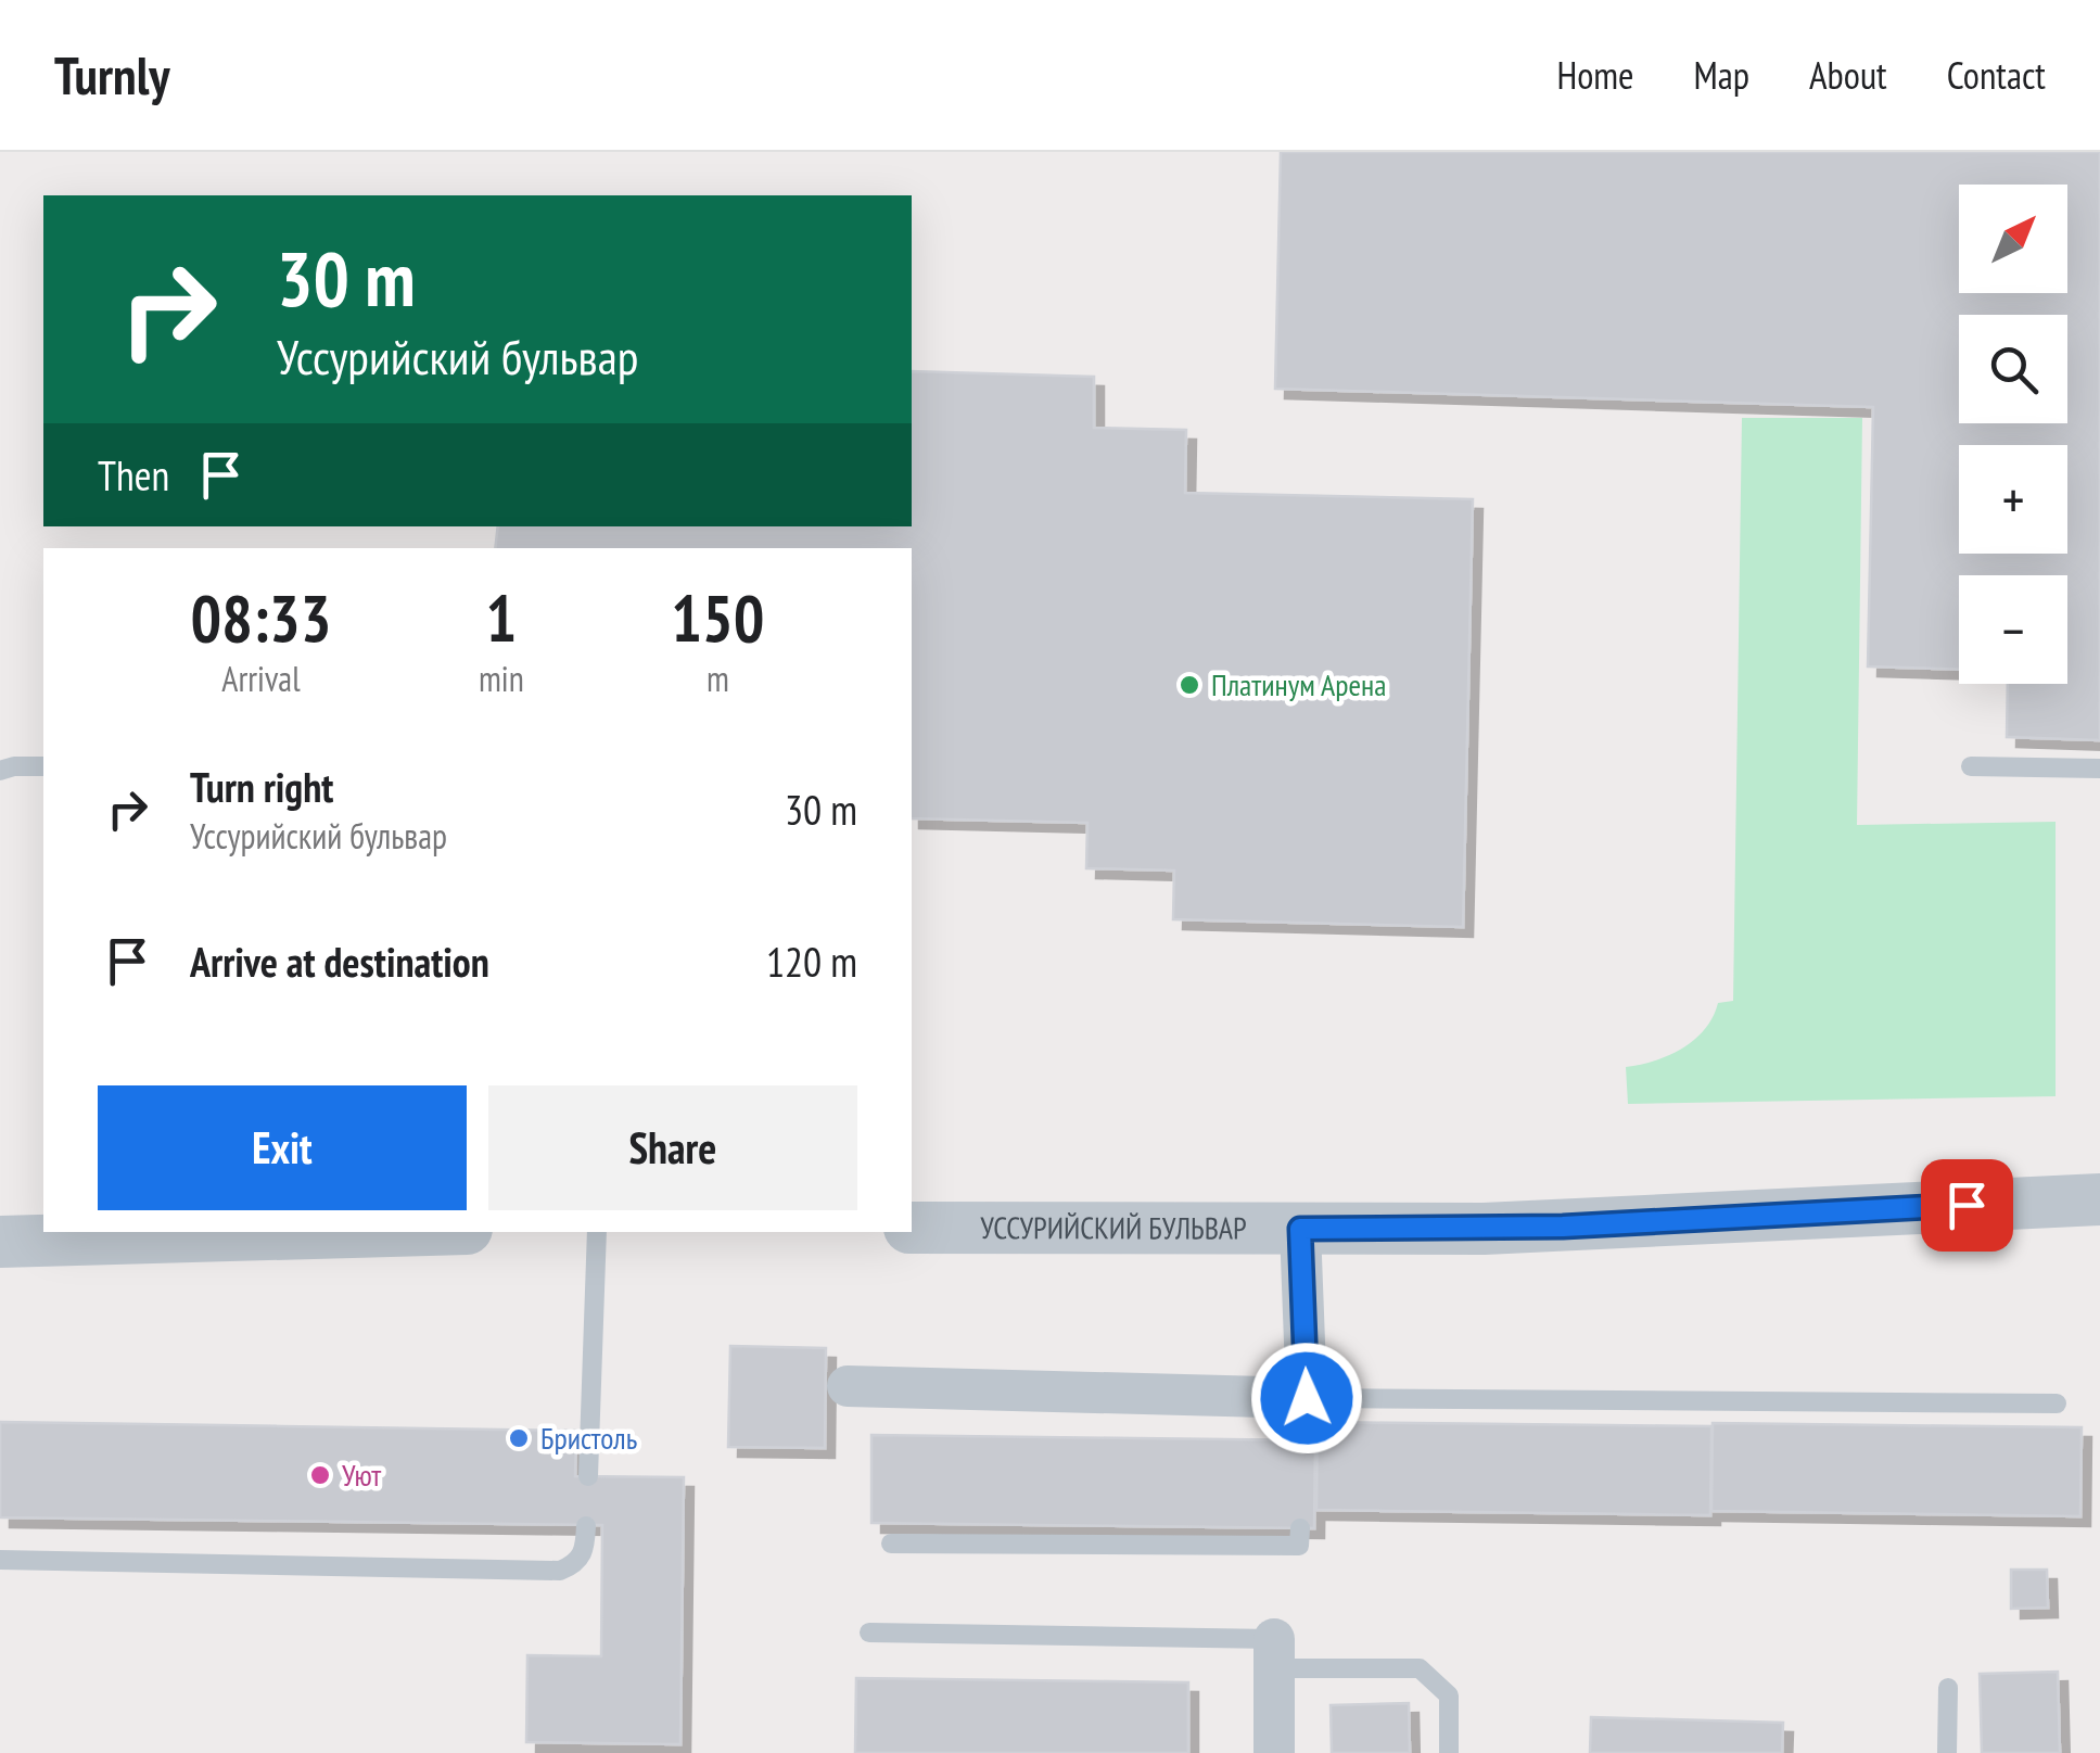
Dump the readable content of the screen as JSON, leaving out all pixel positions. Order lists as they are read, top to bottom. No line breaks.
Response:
{"streets":{"street":["УССУРИЙСКИЙ БУЛЬВАР"]},"places":["Платинум Арена","Бристоль","Уют"],"north":"top right","page":{"header":"Turnly","nav":["Home","Map","About","Contact"],"map_buttons":["+","−"],"turn":["30 m","Уссурийский бульвар"],"then":"Then","eta":["08:33","Arrival","1","min","150","m"],"list":[{"name":"Turn right","note":"Уссурийский бульвар","value":"30 m"},{"name":"Arrive at destination","value":"120 m"}],"buttons":["Exit","Share"]}}
